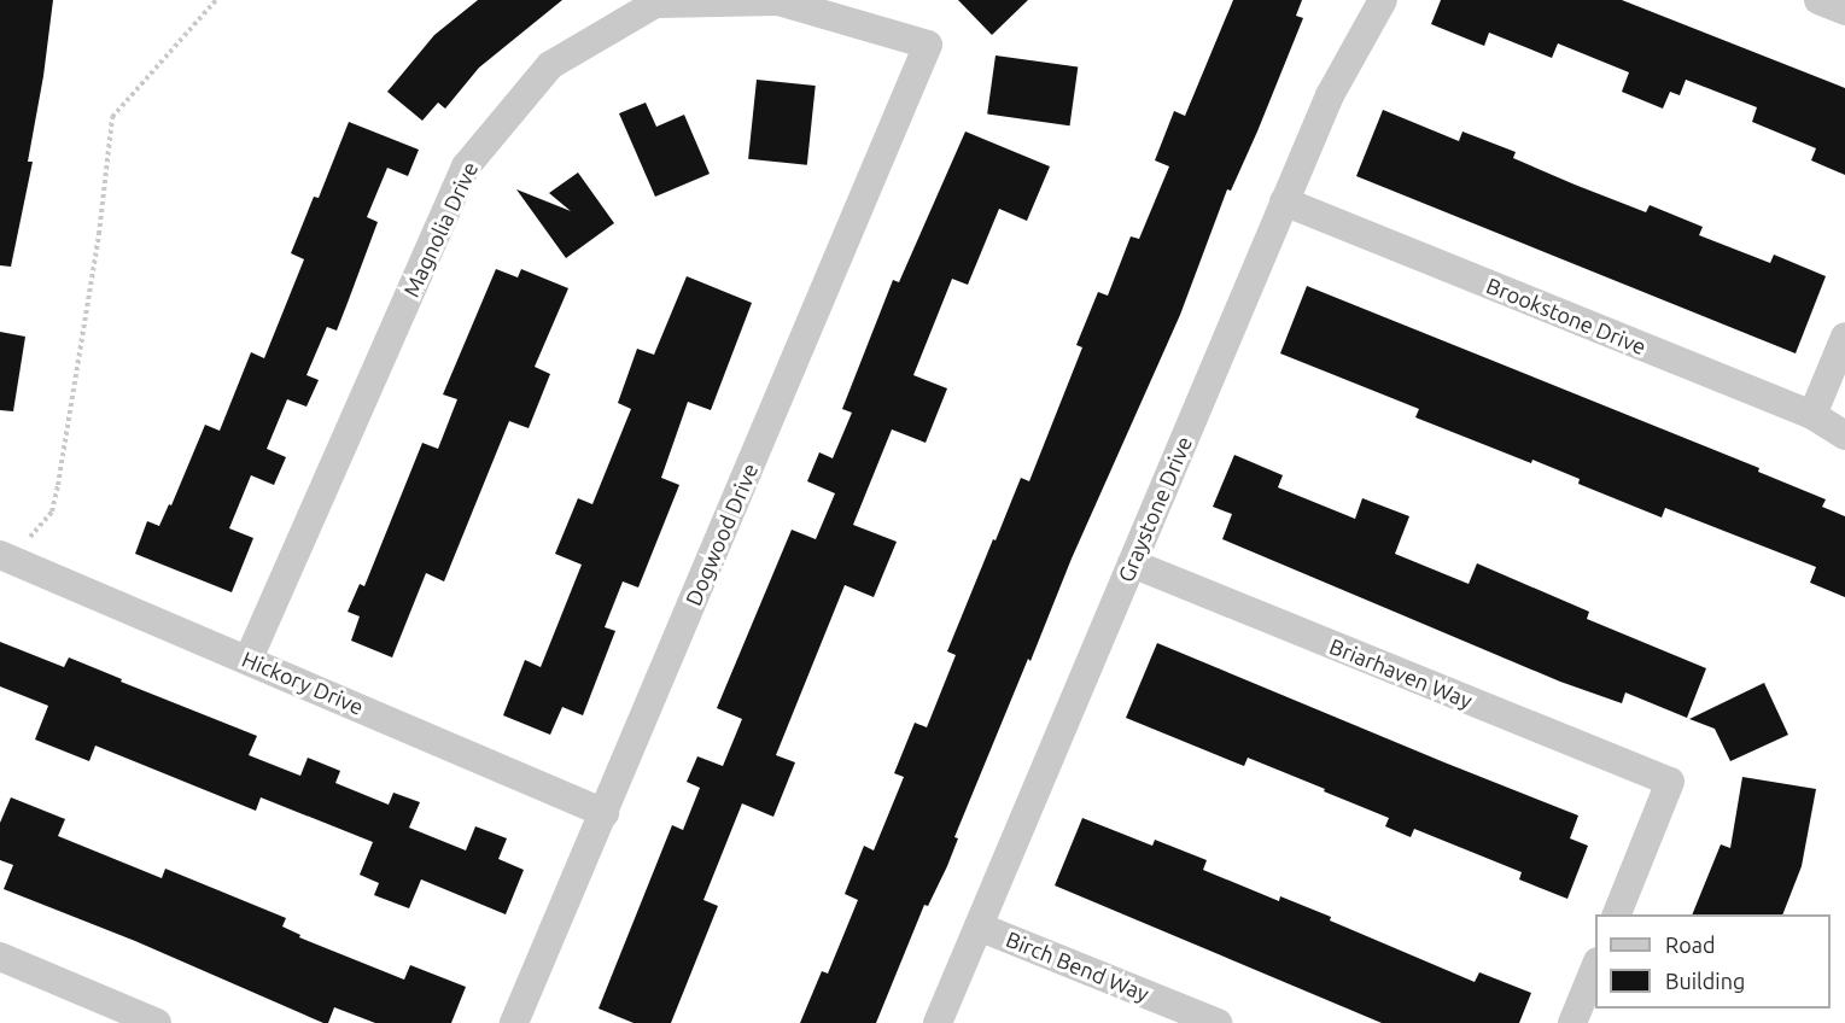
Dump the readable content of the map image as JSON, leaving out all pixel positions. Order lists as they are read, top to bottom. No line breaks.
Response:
{"streets":{"street":["Magnolia Drive","Brookstone Drive","Graystone Drive","Dogwood Drive","Briarhaven Way","Hickory Drive","Birch Bend Way"]},"crossings":[["Magnolia Drive","Dogwood Drive"],["Magnolia Drive","Hickory Drive"],["Brookstone Drive","Graystone Drive"],["Graystone Drive","Briarhaven Way"],["Graystone Drive","Birch Bend Way"],["Dogwood Drive","Hickory Drive"]],"legend":["Road","Building"]}
